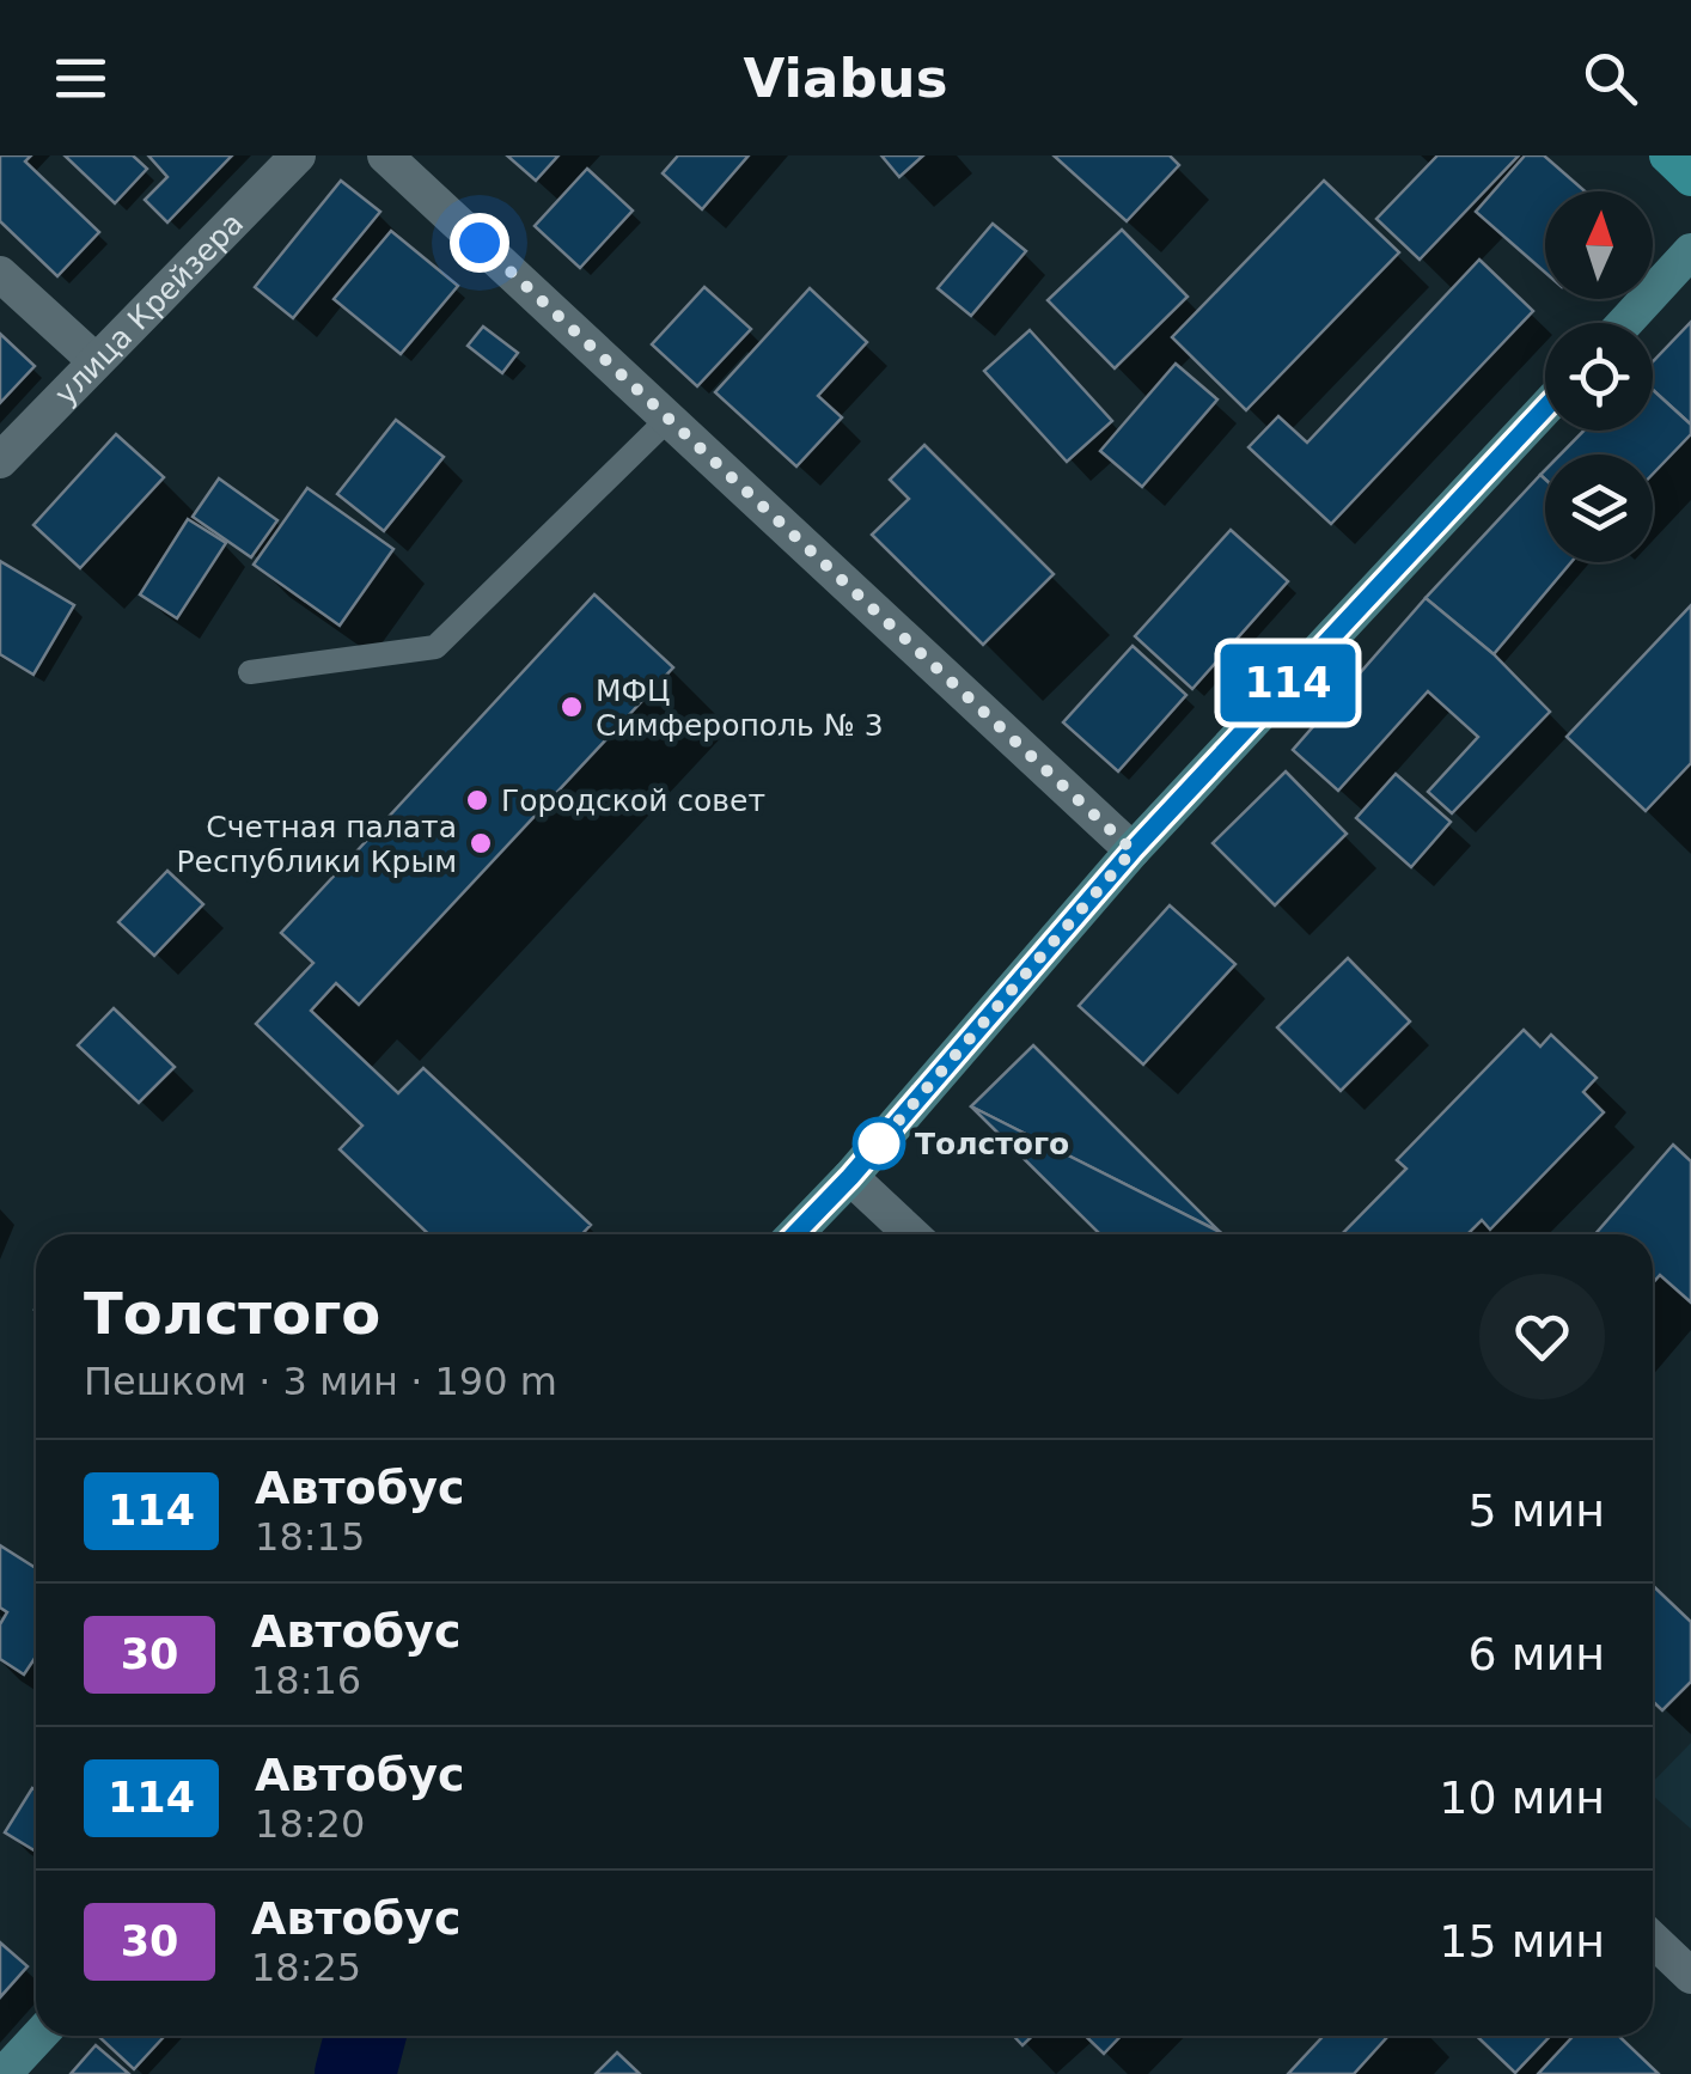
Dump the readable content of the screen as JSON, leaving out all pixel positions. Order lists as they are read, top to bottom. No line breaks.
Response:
{"streets":{"street":["улица Крейзера"]},"places":["МФЦ Симферополь № 3","Городской совет","Счетная палата Республики Крым","Толстого"],"lines":["bus line 114"],"north":"top","page":{"header":"Viabus","on_map":"114","heading":["Толстого","Пешком · 3 мин · 190 m"],"list":[{"mark":"114","name":"Автобус","note":"18:15","value":"5 мин"},{"mark":"30","name":"Автобус","note":"18:16","value":"6 мин"},{"mark":"114","name":"Автобус","note":"18:20","value":"10 мин"},{"mark":"30","name":"Автобус","note":"18:25","value":"15 мин"}]}}
